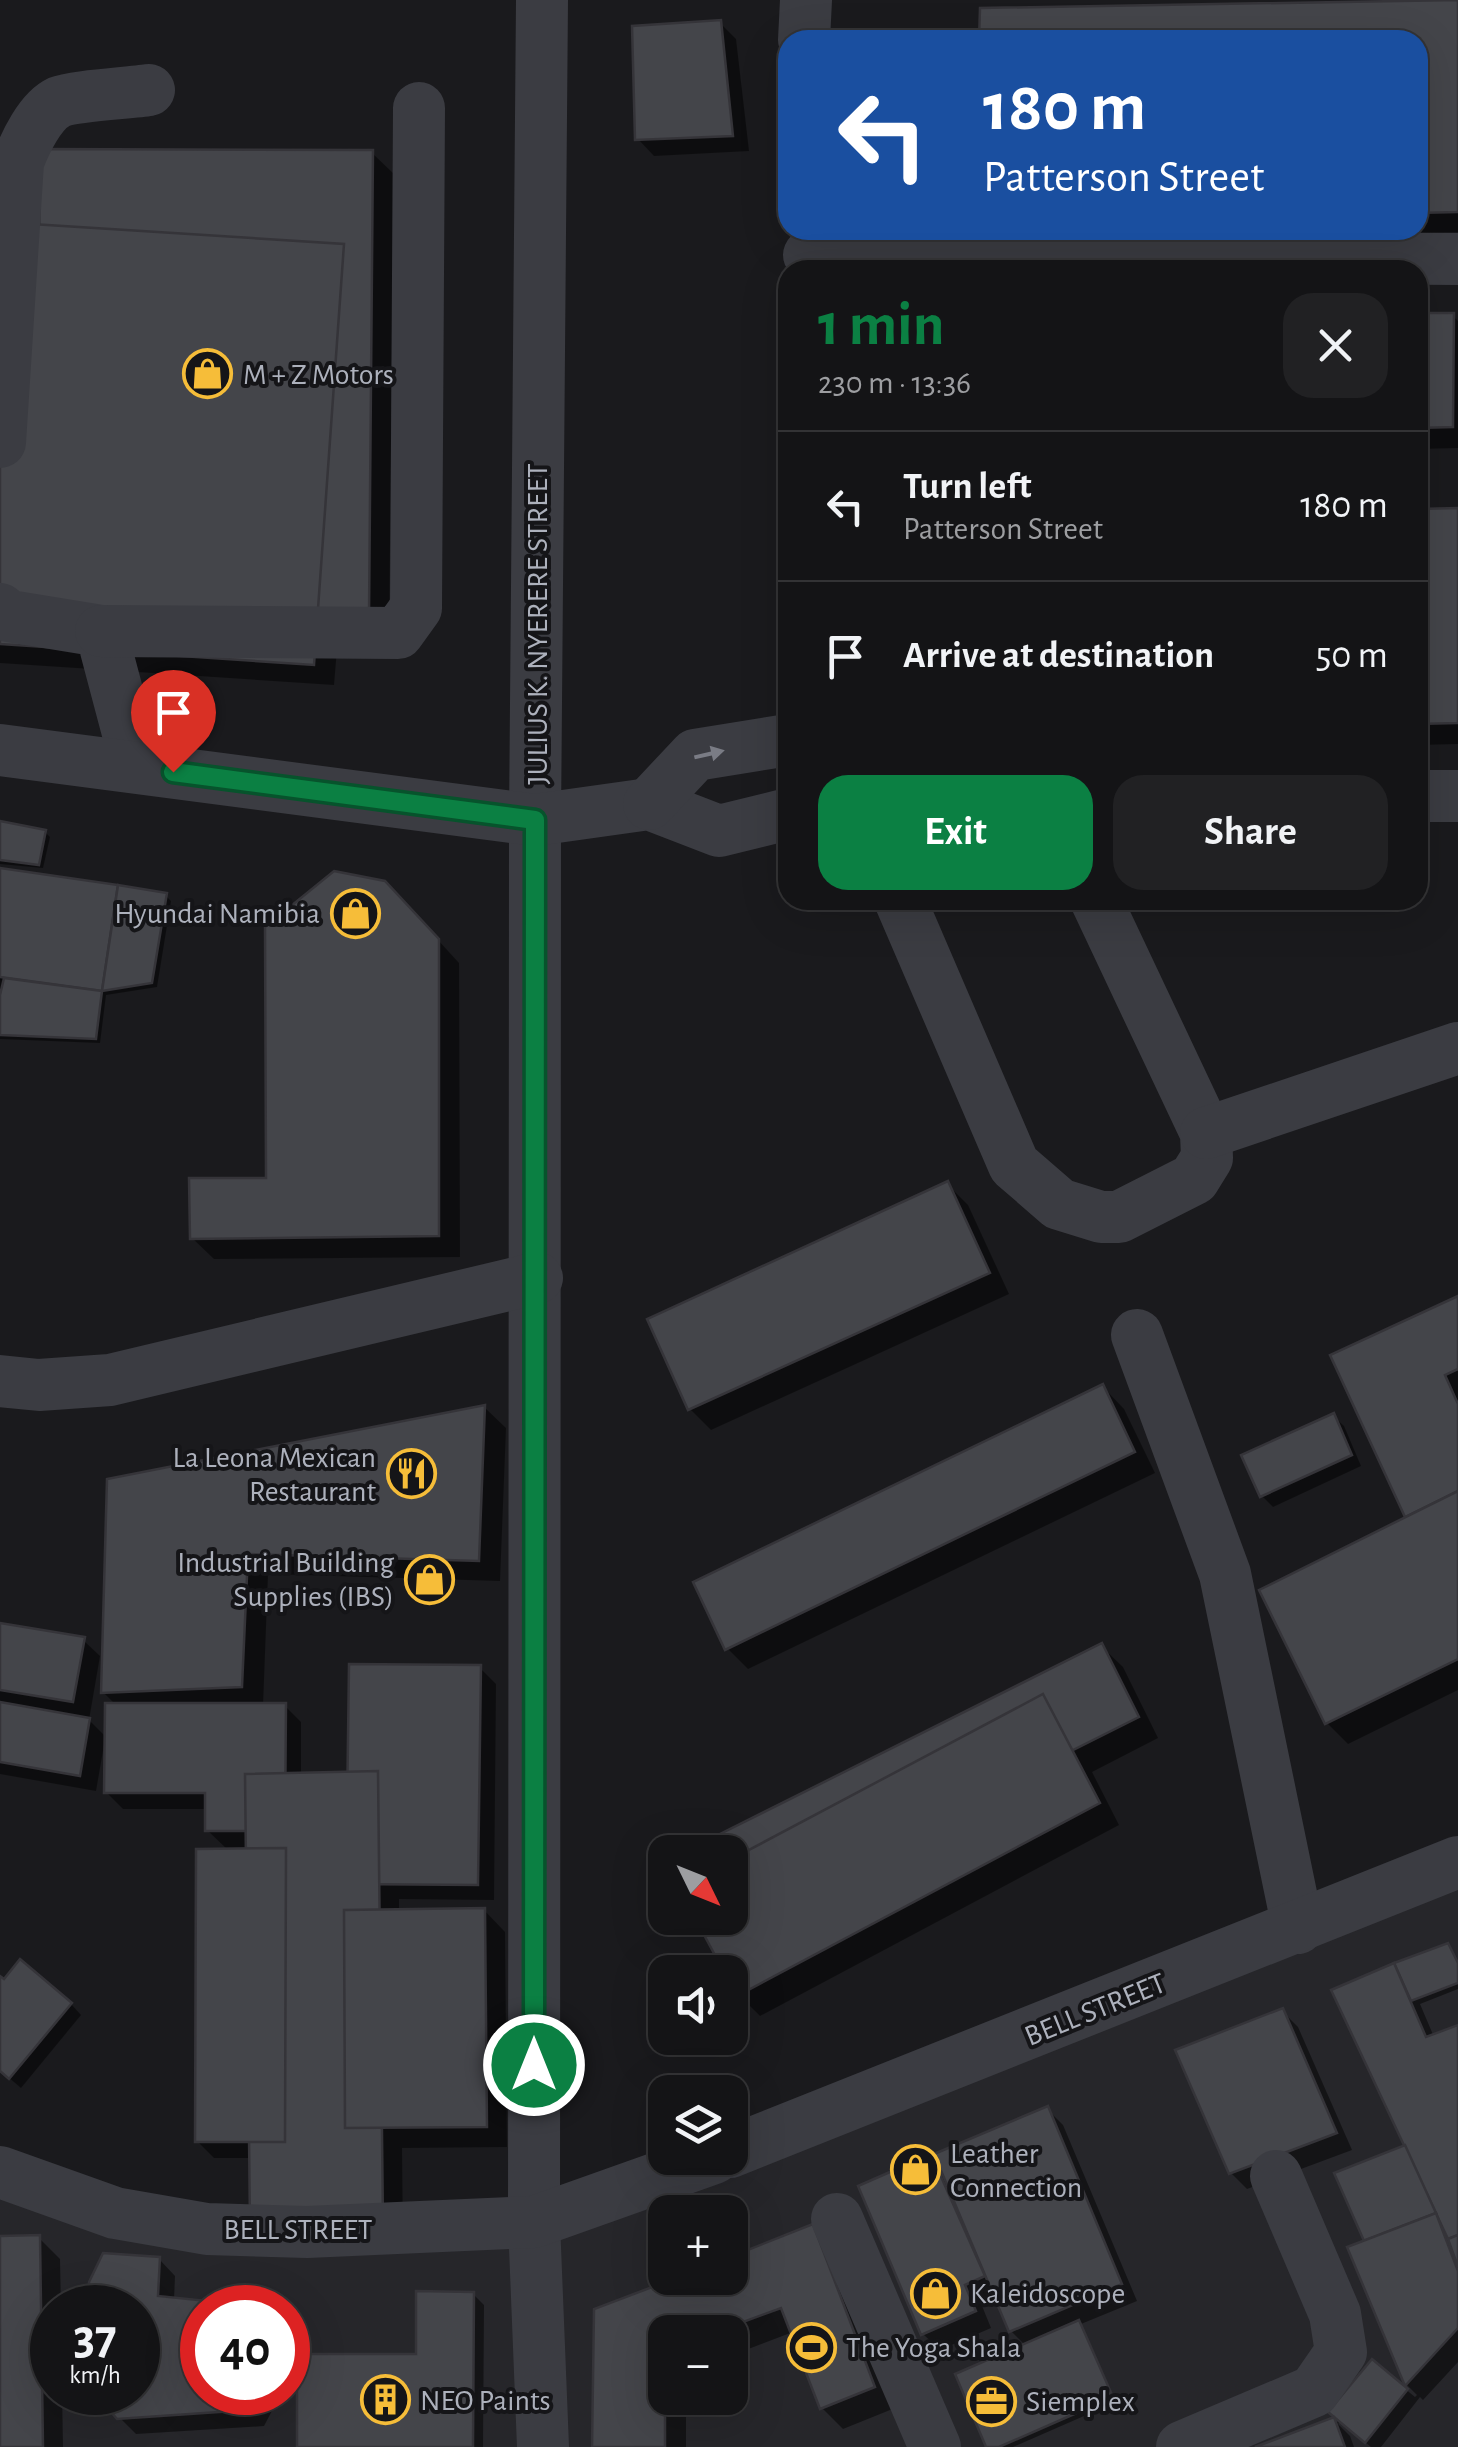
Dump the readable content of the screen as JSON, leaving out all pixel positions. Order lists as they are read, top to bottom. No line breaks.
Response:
{"streets":{"street":["JULIUS K. NYERERE STREET","BELL STREET"]},"crossings":[["JULIUS K. NYERERE STREET","BELL STREET"]],"places":{"shop":["M + Z Motors","Hyundai Namibia","Industrial Building Supplies (IBS)","Leather Connection","Kaleidoscope"],"restaurant":["La Leona Mexican Restaurant"],"sports":["The Yoga Shala"],"building":["NEO Paints"],"office":["Siemplex"]},"north":"bottom right","page":{"turn":["180 m","Patterson Street"],"heading":["1 min","230 m · 13:36"],"list":[{"name":"Turn left","note":"Patterson Street","value":"180 m"},{"name":"Arrive at destination","value":"50 m"}],"buttons":["Exit","Share"],"map_buttons":["+","−"],"speed":"37 km/h","limit":"40"}}
